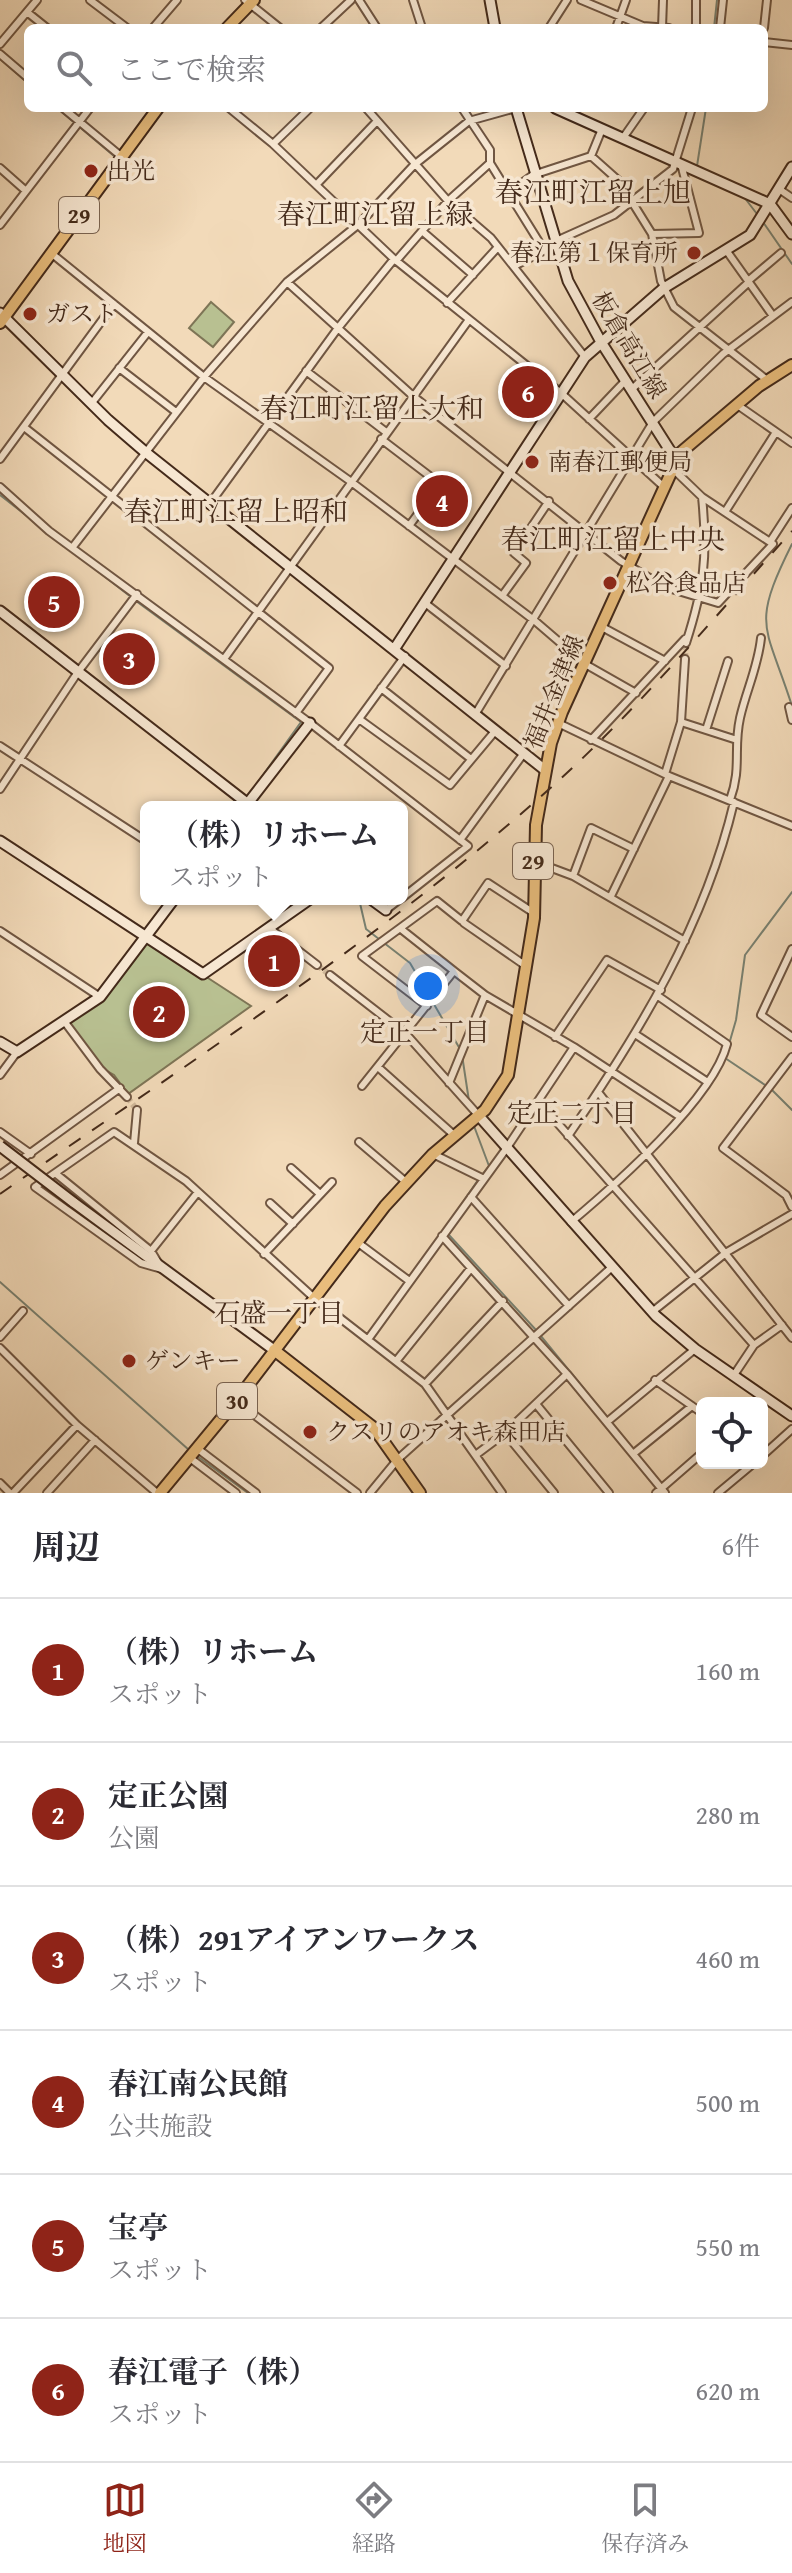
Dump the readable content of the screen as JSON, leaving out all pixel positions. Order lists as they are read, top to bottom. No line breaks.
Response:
{"streets":{"main road":["29","福井金津線","30"],"street":["板倉高江線"]},"crossings":[["板倉高江線","福井金津線"],["福井金津線","30"]],"districts":["春江町江留上旭","春江町江留上緑","春江町江留上大和","春江町江留上昭和","春江町江留上中央","定正一丁目","定正二丁目","石盛一丁目"],"places":["出光","春江第１保育所","ガスト","南春江郵便局","松谷食品店","ゲンキー","クスリのアオキ森田店"],"page":{"search":"ここで検索","pins":["6","4","5","3","1","2"],"popup":["（株）リホーム","スポット"],"heading":["周辺","6件"],"list":[{"mark":"1","name":"（株）リホーム","note":"スポット","value":"160 m"},{"mark":"2","name":"定正公園","note":"公園","value":"280 m"},{"mark":"3","name":"（株）291アイアンワークス","note":"スポット","value":"460 m"},{"mark":"4","name":"春江南公民館","note":"公共施設","value":"500 m"},{"mark":"5","name":"宝亭","note":"スポット","value":"550 m"},{"mark":"6","name":"春江電子（株）","note":"スポット","value":"620 m"}],"nav":["地図","経路","保存済み"]}}
